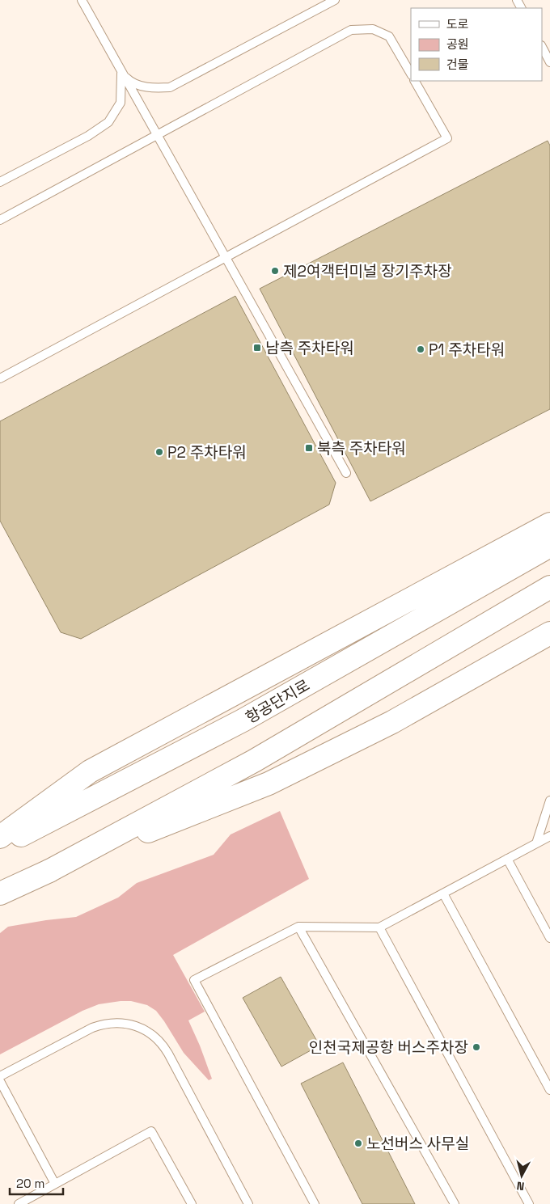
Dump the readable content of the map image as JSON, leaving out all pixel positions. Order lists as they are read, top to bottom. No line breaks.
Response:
{"streets":{"main road":["항공단지로"]},"places":{"other":["제2여객터미널 장기주차장","P1 주차타워","P2 주차타워","인천국제공항 버스주차장","노선버스 사무실"],"transit":["남측 주차타워","북측 주차타워"]},"legend":["도로","공원","건물"],"scale_bar":"20 m","north":"bottom"}
